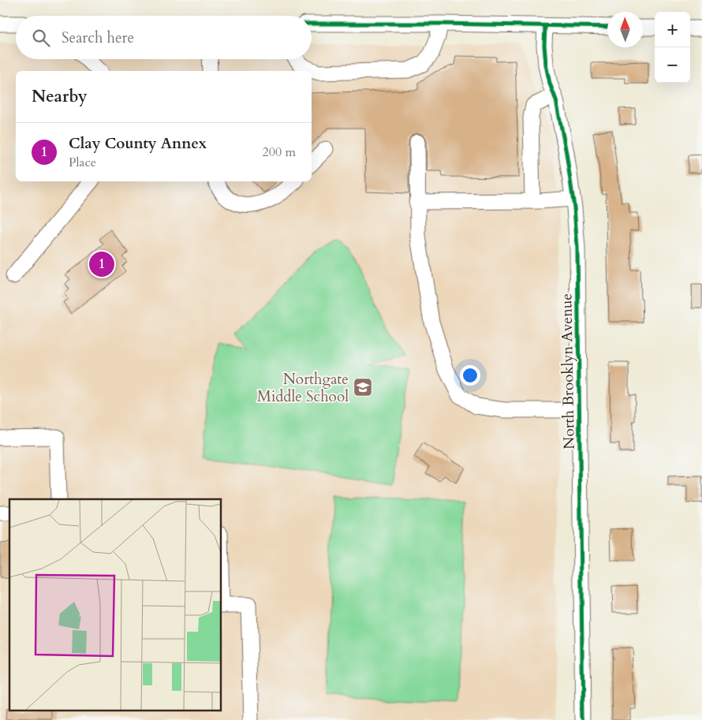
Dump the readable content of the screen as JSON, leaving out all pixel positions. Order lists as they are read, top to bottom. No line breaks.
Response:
{"streets":{"street":["North Brooklyn Avenue"]},"places":{"school or university":["Northgate Middle School"]},"north":"top","page":{"map_buttons":["+","−"],"search":"Search here","heading":"Nearby","list":[{"mark":"1","name":"Clay County Annex","note":"Place","value":"200 m"}],"pins":"1"}}
